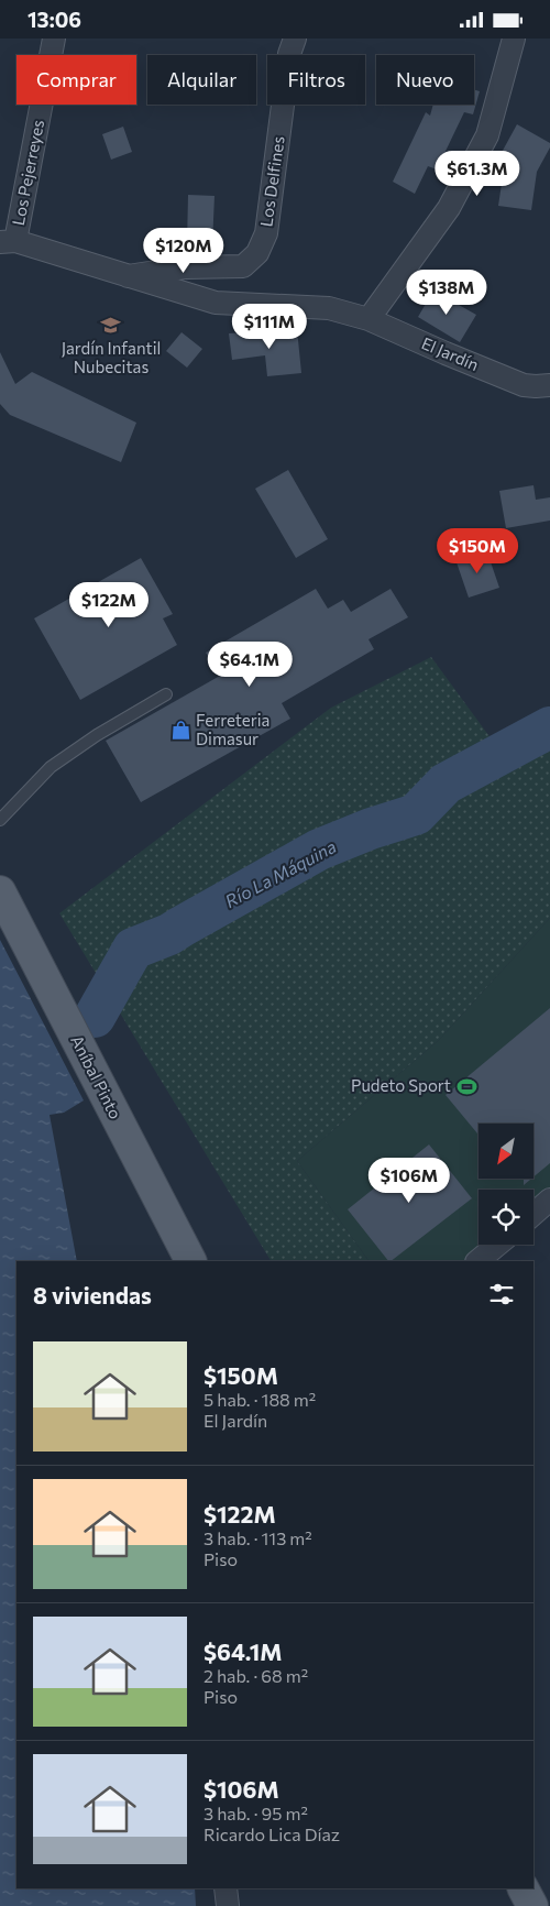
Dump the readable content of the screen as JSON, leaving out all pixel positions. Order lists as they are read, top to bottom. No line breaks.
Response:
{"streets":{"main road":["Aníbal Pinto"],"street":["Los Pejerreyes","Los Delfines","El Jardín"]},"crossings":[["Los Pejerreyes","El Jardín"],["Los Delfines","El Jardín"]],"water":["Río La Máquina"],"places":{"school or university":["Jardín Infantil Nubecitas"],"shop":["Ferreteria Dimasur"],"sports":["Pudeto Sport"]},"north":"bottom left","page":{"status":"13:06","chip":["Comprar","Alquilar","Filtros","Nuevo"],"price":["$61.3M","$120M","$138M","$111M","$150M","$122M","$64.1M","$106M"],"heading":"8 viviendas","list":[{"name":"$150M","note":"5 hab. · 188 m² · El Jardín"},{"name":"$122M","note":"3 hab. · 113 m² · Piso"},{"name":"$64.1M","note":"2 hab. · 68 m² · Piso"},{"name":"$106M","note":"3 hab. · 95 m² · Ricardo Lica Díaz"}]}}
